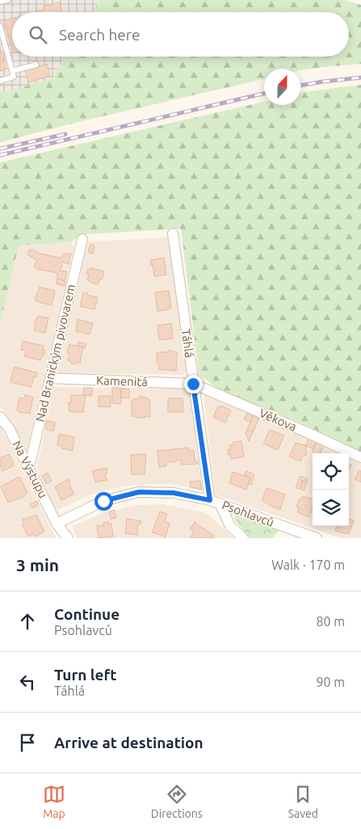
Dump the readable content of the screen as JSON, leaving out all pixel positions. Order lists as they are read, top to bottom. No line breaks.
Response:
{"streets":{"street":["Táhlá","Nad Branickým pivovarem","Kamenitá","Věkova","Na Výstupu","Psohlavců"]},"crossings":[["Táhlá","Kamenitá"],["Táhlá","Věkova"],["Táhlá","Psohlavců"],["Nad Branickým pivovarem","Kamenitá"],["Nad Branickým pivovarem","Na Výstupu"],["Kamenitá","Věkova"],["Na Výstupu","Psohlavců"]],"north":"top","page":{"search":"Search here","heading":["3 min","Walk · 170 m"],"list":[["Continue","Psohlavců","80 m"],["Turn left","Táhlá","90 m"],"Arrive at destination"],"nav":["Map","Directions","Saved"]}}
